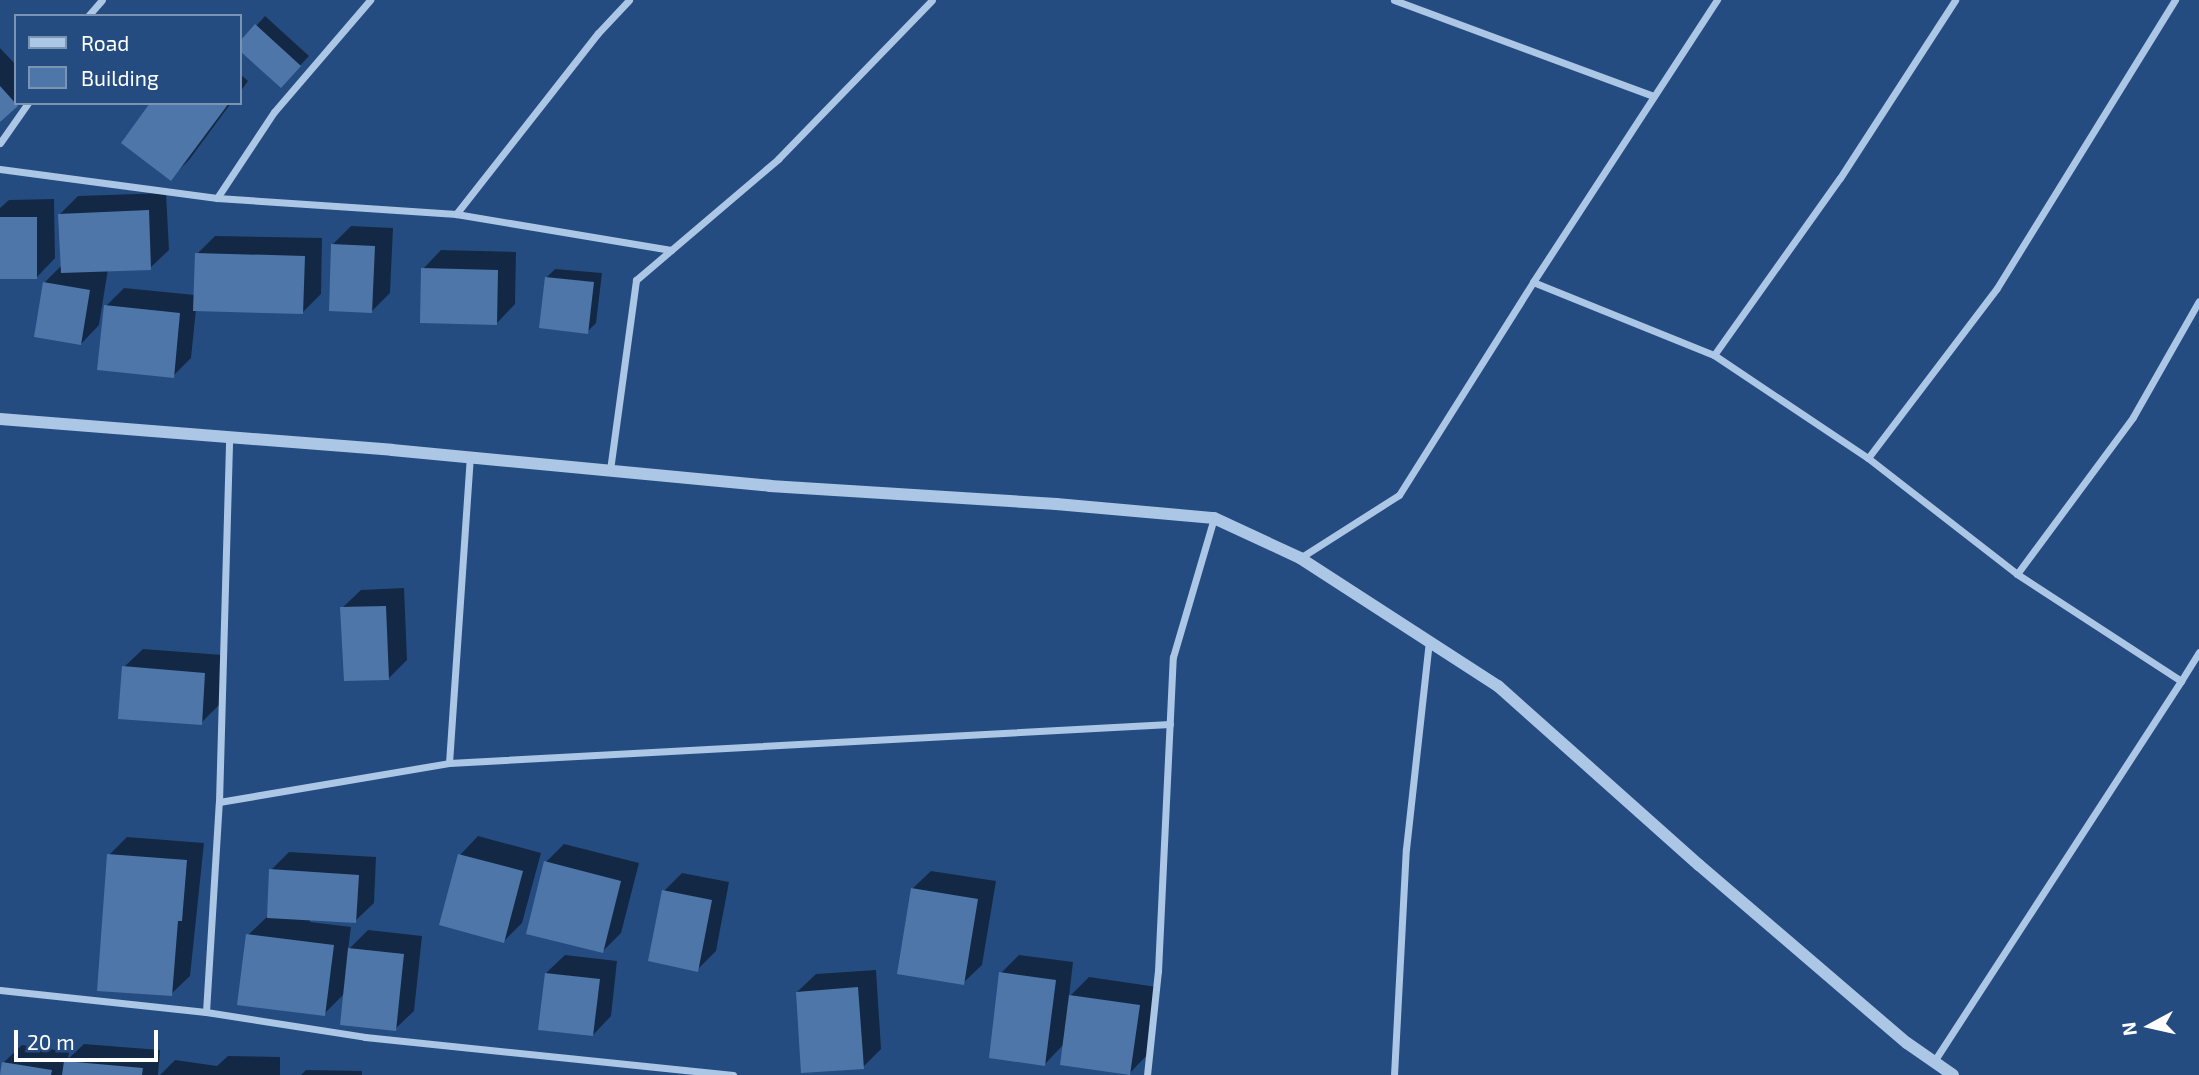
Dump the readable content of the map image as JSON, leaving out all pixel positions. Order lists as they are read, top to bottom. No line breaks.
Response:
{"legend":["Road","Building"],"scale_bar":"20 m","north":"left"}
